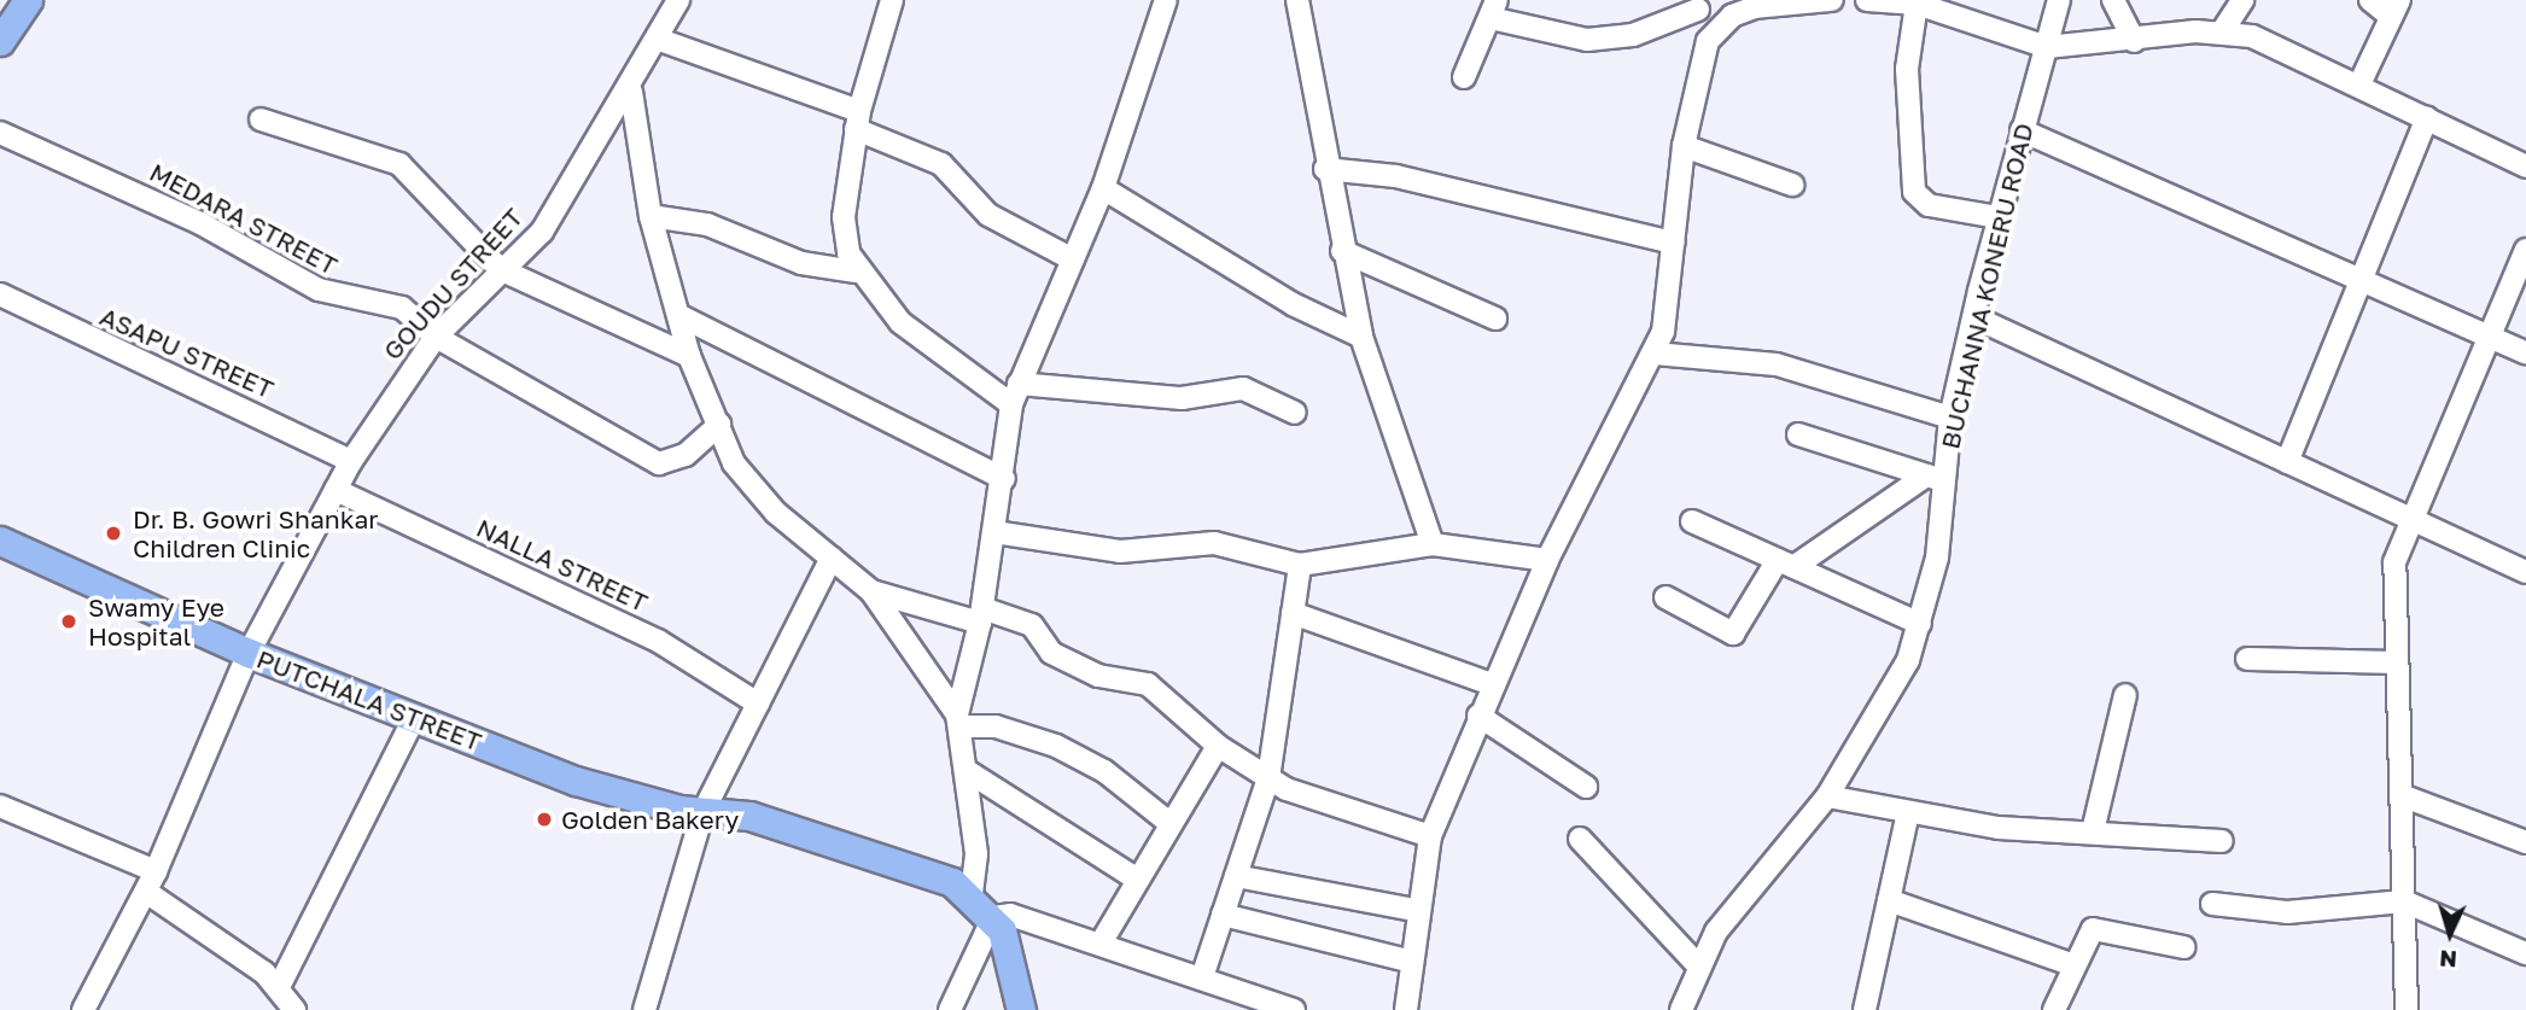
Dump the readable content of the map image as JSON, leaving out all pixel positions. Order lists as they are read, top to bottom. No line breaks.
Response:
{"streets":{"main road":["PUTCHALA STREET"],"street":["MEDARA STREET","GOUDU STREET","BUCHANNA KONERU ROAD","ASAPU STREET","NALLA STREET"]},"crossings":[["MEDARA STREET","GOUDU STREET"],["GOUDU STREET","ASAPU STREET"],["GOUDU STREET","NALLA STREET"],["GOUDU STREET","PUTCHALA STREET"]],"places":["Dr. B. Gowri Shankar Children Clinic","Swamy Eye Hospital","Golden Bakery"],"north":"bottom"}
